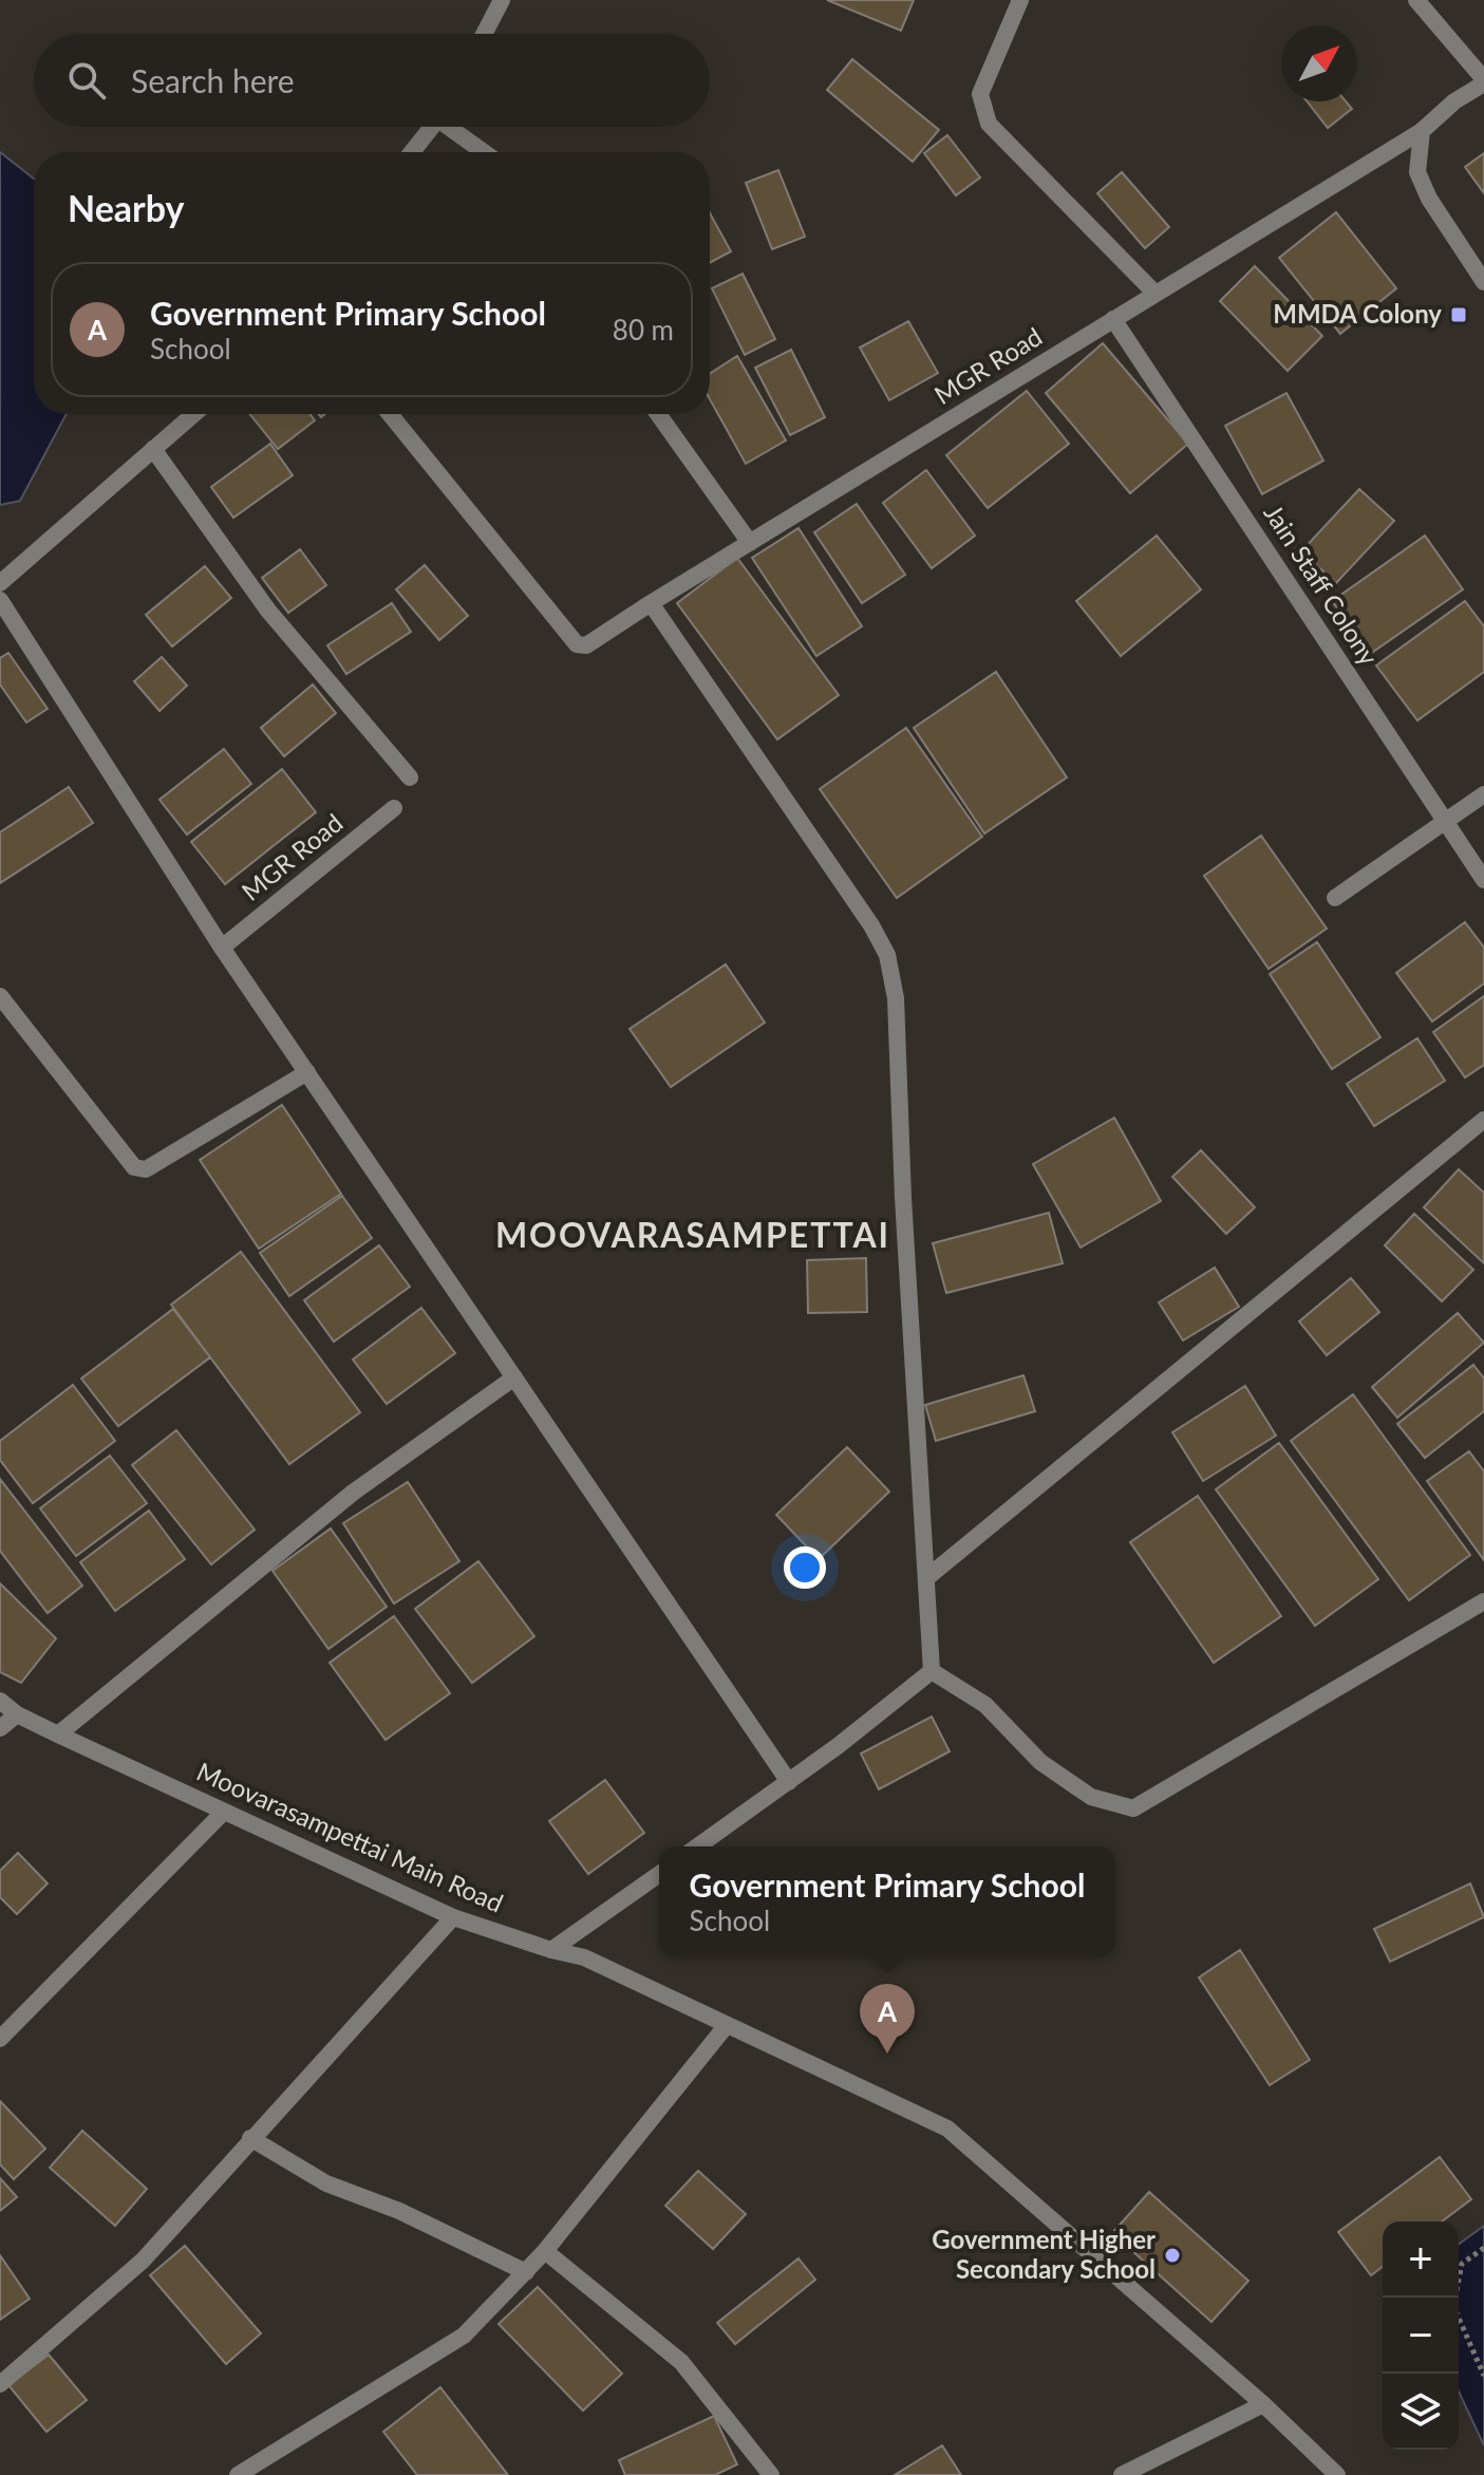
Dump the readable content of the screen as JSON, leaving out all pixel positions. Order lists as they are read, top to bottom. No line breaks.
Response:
{"streets":{"street":["MGR Road","Jain Staff Colony","Moovarasampettai Main Road"]},"crossings":[["MGR Road","Jain Staff Colony"]],"districts":["MOOVARASAMPETTAI"],"places":{"transit":["MMDA Colony"],"other":["Government Higher Secondary School"]},"north":"top right","page":{"search":"Search here","heading":"Nearby","list":[{"mark":"A","name":"Government Primary School","note":"School","value":"80 m"}],"popup":["Government Primary School","School"],"pins":"A","map_buttons":["+","−"]}}
